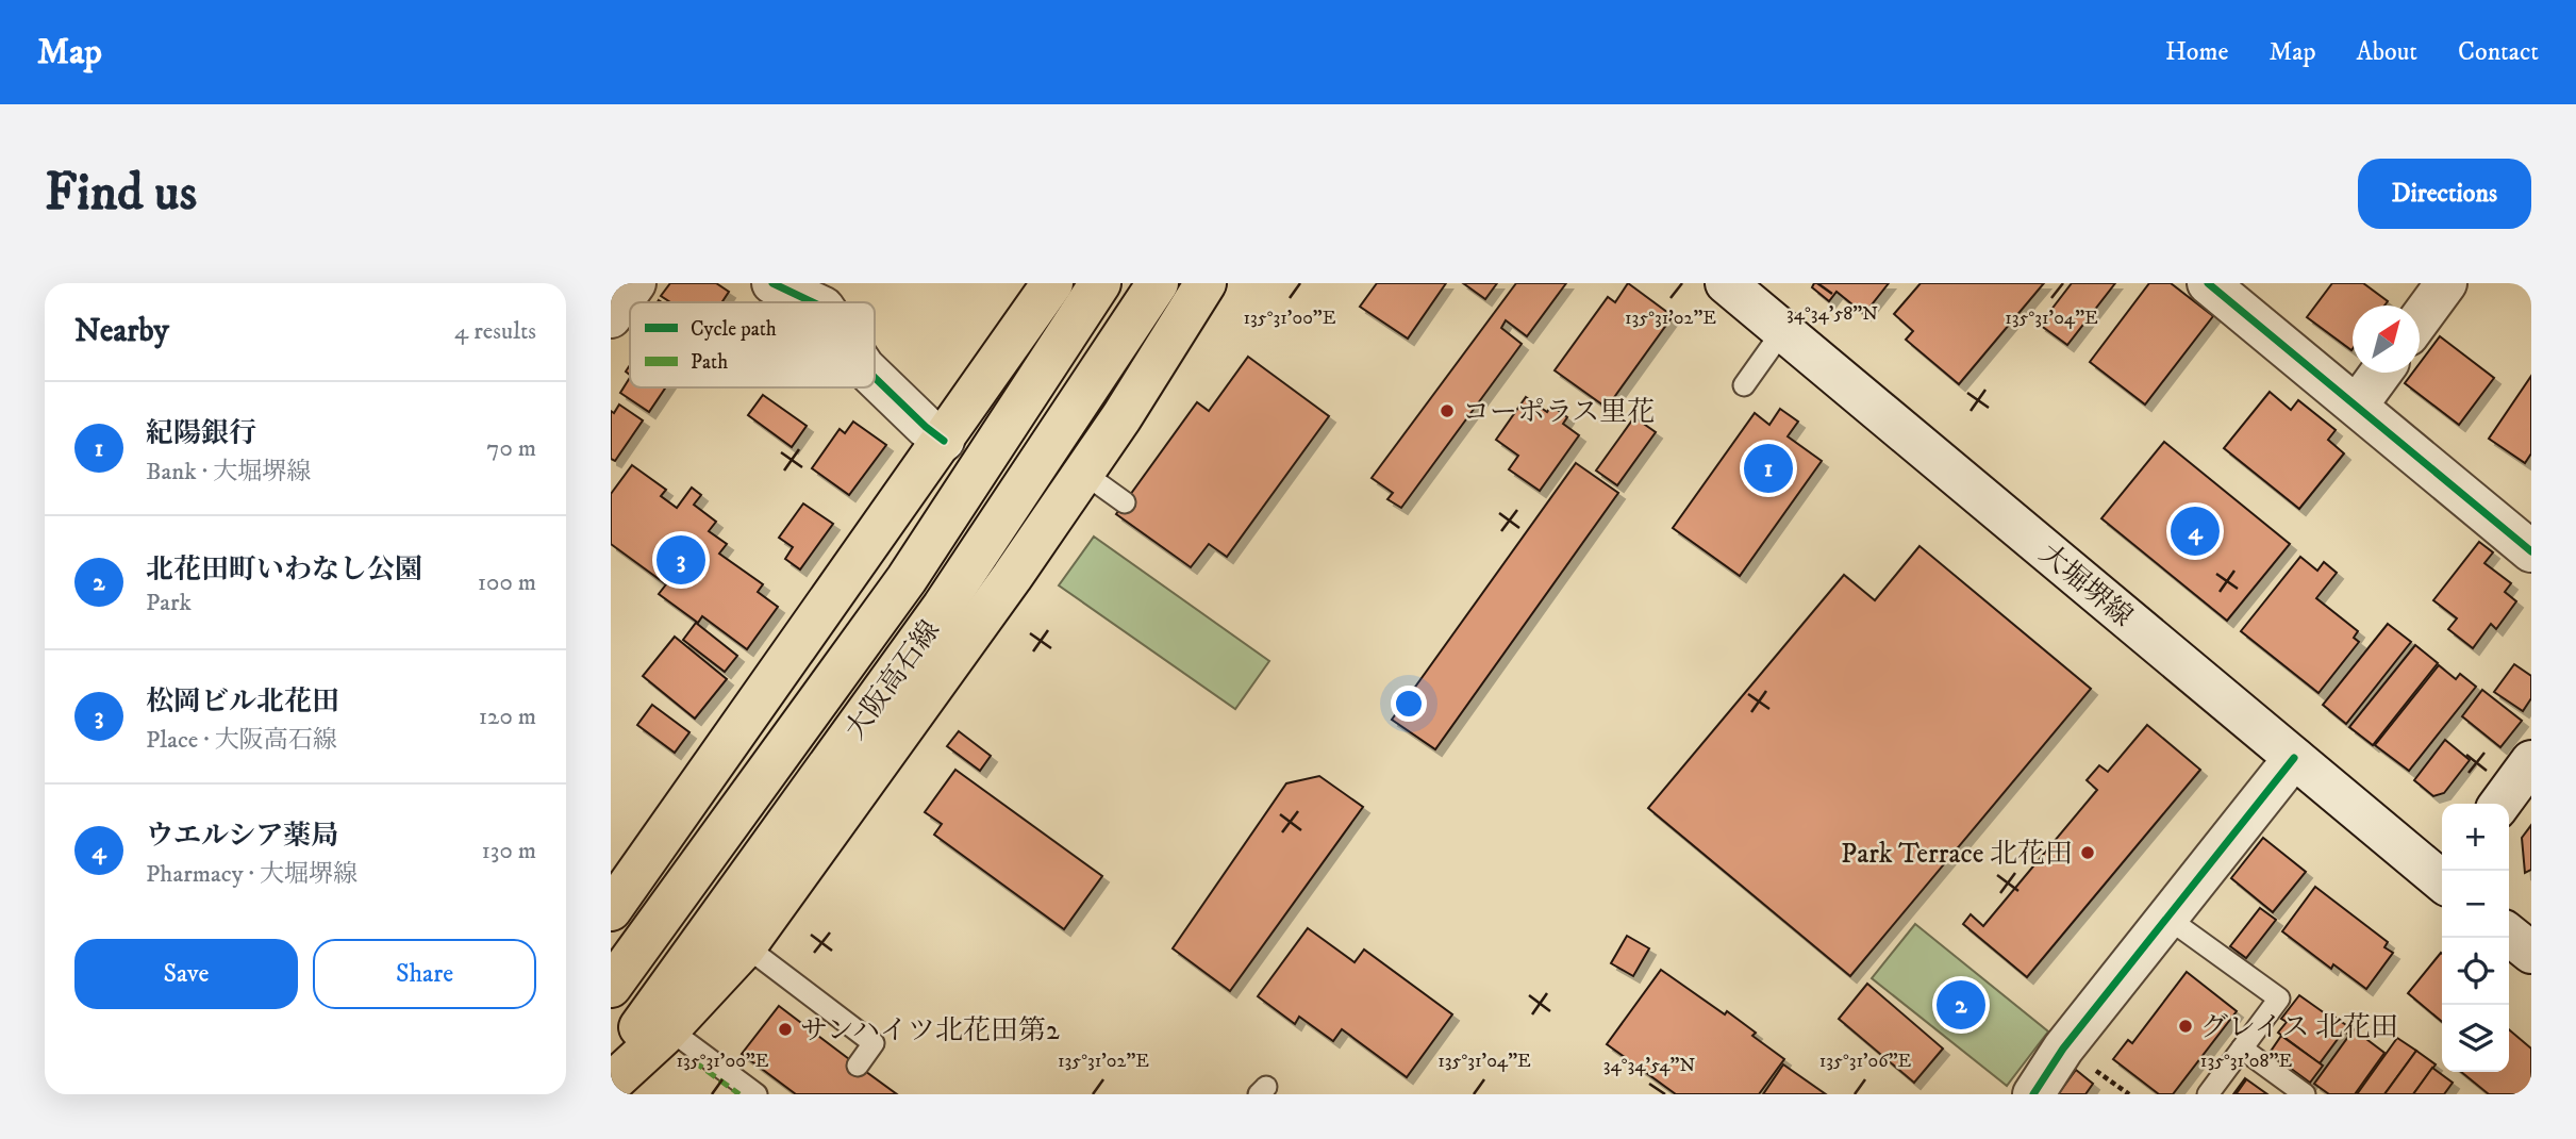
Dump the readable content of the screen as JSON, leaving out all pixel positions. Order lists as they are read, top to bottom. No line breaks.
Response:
{"streets":{"main road":["大阪高石線"],"street":["大堀堺線"]},"places":["コーポラス里花","Park Terrace 北花田","グレイス 北花田","サンハイツ北花田第2"],"legend":["Cycle path","Path"],"north":"top right","page":{"header":"Map","nav":["Home","Map","About","Contact"],"buttons":["Directions",["Save","Share"]],"title":"Find us","heading":["Nearby","4 results"],"list":[{"mark":"1","name":"紀陽銀行","note":"Bank · 大堀堺線","value":"70 m"},{"mark":"2","name":"北花田町いわなし公園","note":"Park","value":"100 m"},{"mark":"3","name":"松岡ビル北花田","note":"Place · 大阪高石線","value":"120 m"},{"mark":"4","name":"ウエルシア薬局","note":"Pharmacy · 大堀堺線","value":"130 m"}],"pins":["1","4","3","2"],"map_buttons":["+","−"]},"coordinates":["34°34'58\"N","135°31'02\"E","135°31'00\"E","135°31'04\"E","135°31'06\"E","135°31'08\"E","34°34'54\"N"]}
